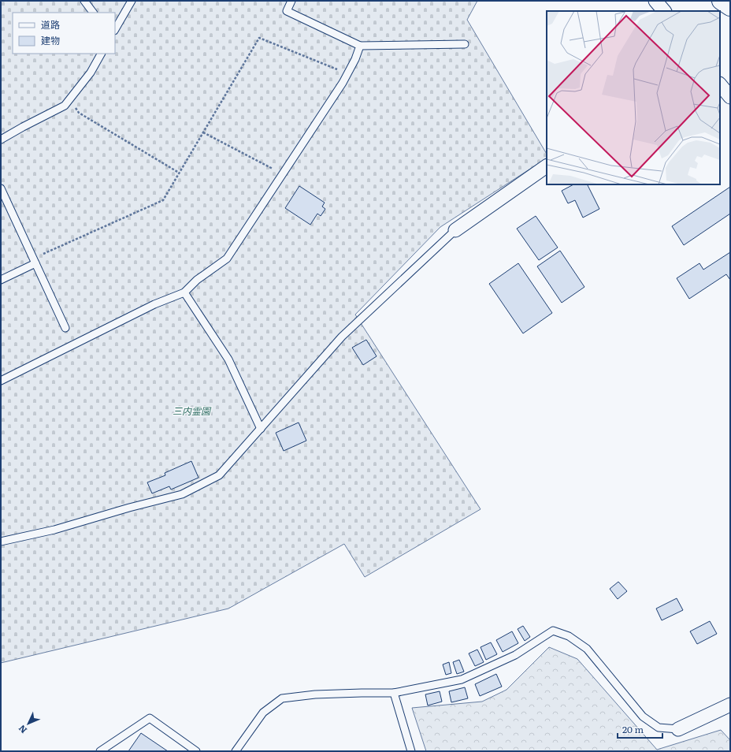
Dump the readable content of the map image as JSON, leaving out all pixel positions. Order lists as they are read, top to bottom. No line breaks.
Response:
{"parks":["三内霊園"],"legend":["道路","建物"],"scale_bar":"20 m","north":"bottom left"}
